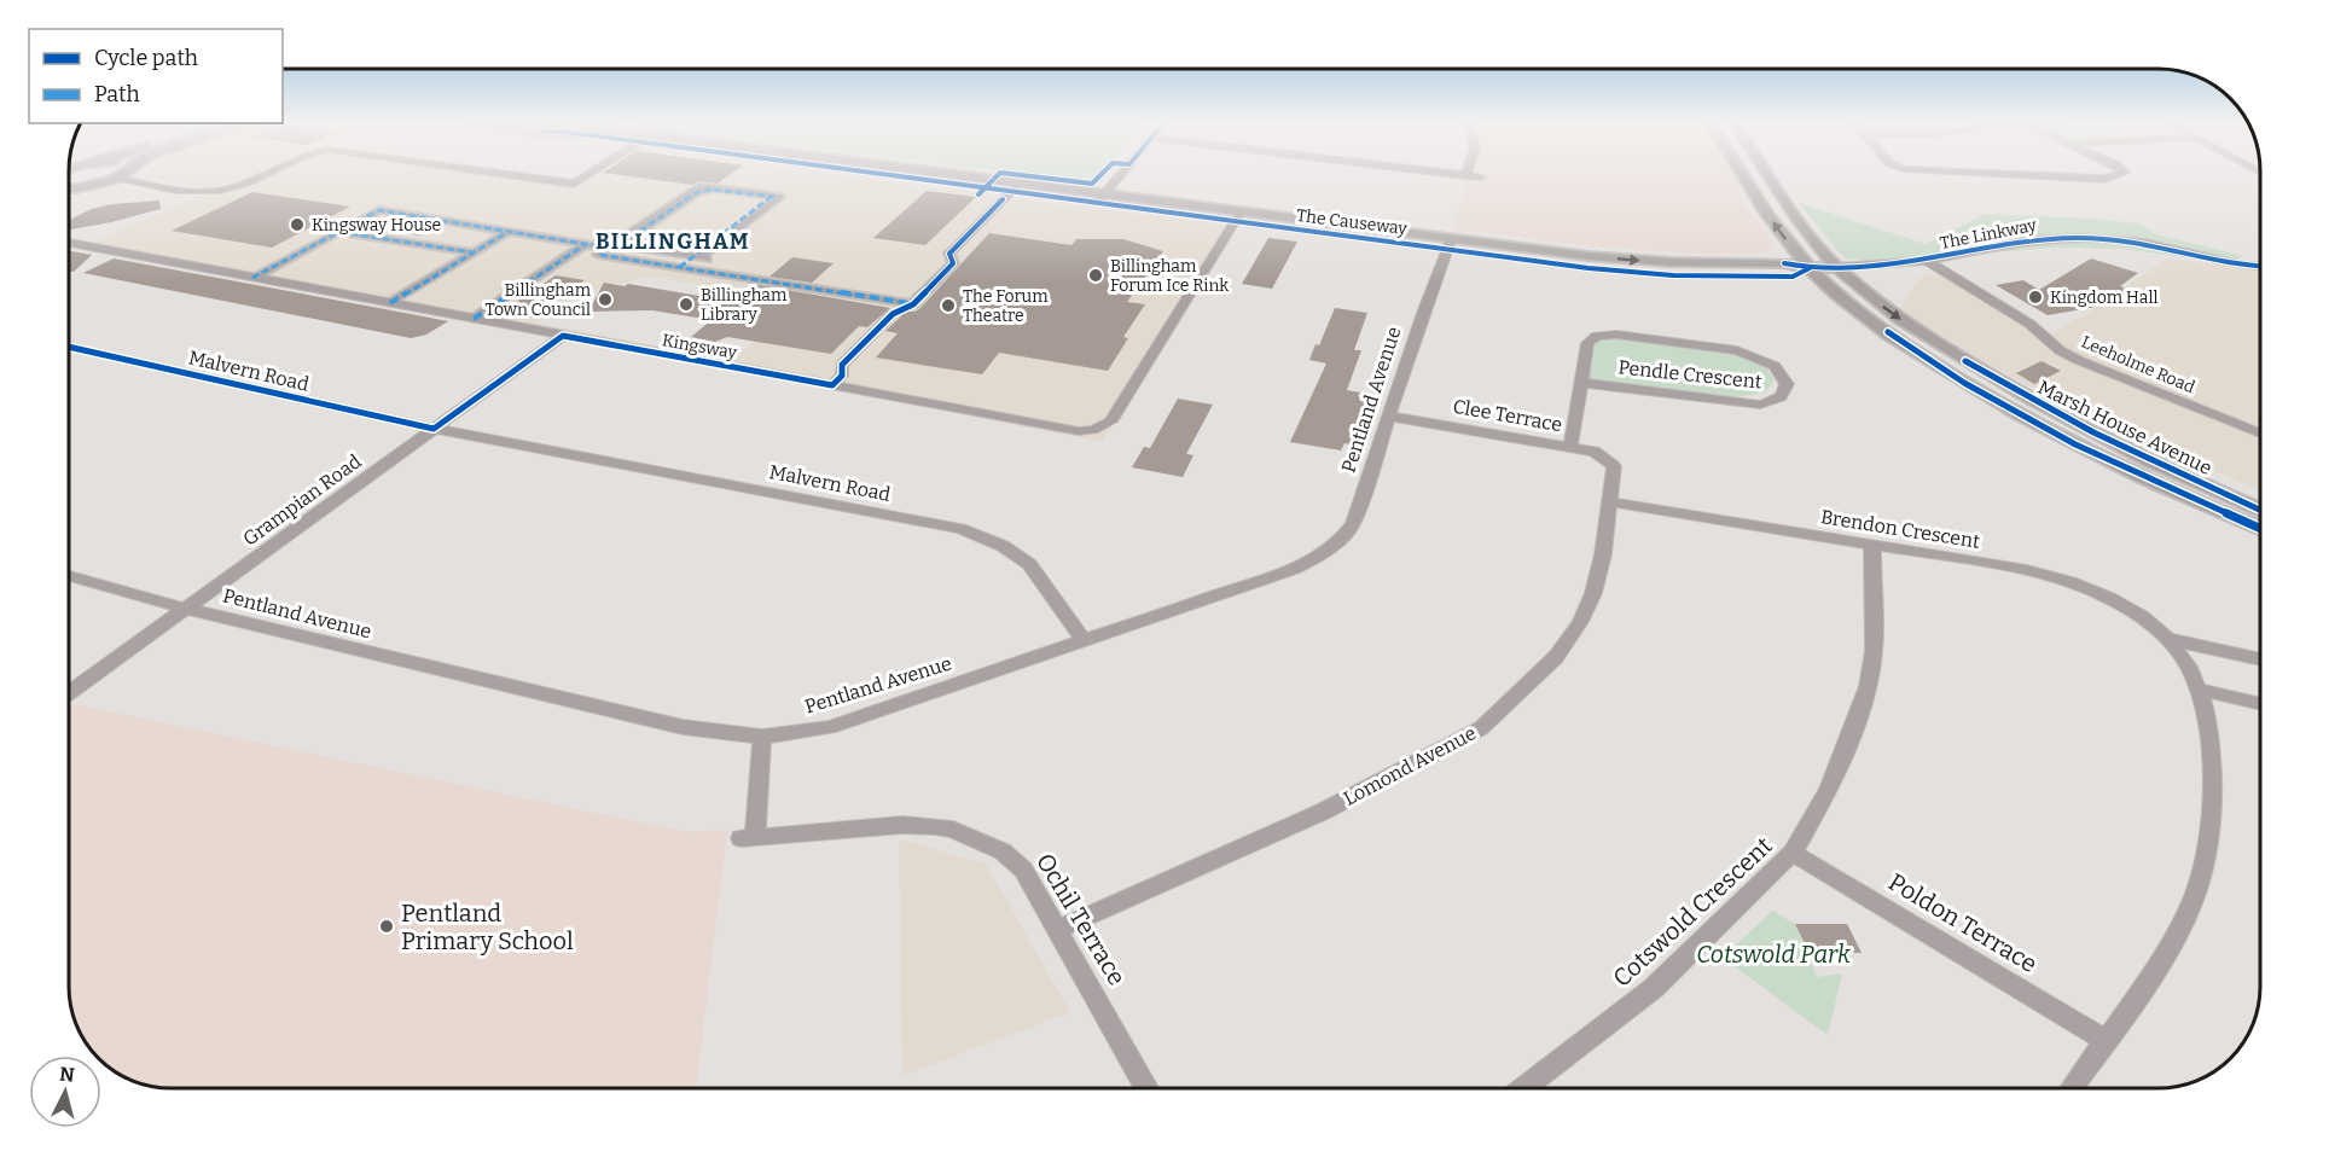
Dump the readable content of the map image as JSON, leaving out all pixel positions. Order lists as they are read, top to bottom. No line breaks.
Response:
{"streets":{"street":["The Causeway","The Linkway","Kingsway","Leeholme Road","Malvern Road","Pendle Crescent","Pentland Avenue","Clee Terrace","Marsh House Avenue","Grampian Road","Brendon Crescent","Lomond Avenue","Cotswold Crescent","Ochil Terrace","Poldon Terrace"]},"crossings":[["The Causeway","The Linkway"],["The Causeway","Kingsway"],["The Causeway","Pentland Avenue"],["The Causeway","Marsh House Avenue"],["The Linkway","Leeholme Road"],["The Linkway","Marsh House Avenue"],["Kingsway","Grampian Road"],["Malvern Road","Pentland Avenue"],["Malvern Road","Grampian Road"],["Pendle Crescent","Clee Terrace"],["Pentland Avenue","Clee Terrace"],["Pentland Avenue","Grampian Road"],["Pentland Avenue","Ochil Terrace"],["Clee Terrace","Lomond Avenue"],["Brendon Crescent","Lomond Avenue"],["Brendon Crescent","Cotswold Crescent"],["Brendon Crescent","Poldon Terrace"],["Lomond Avenue","Ochil Terrace"],["Cotswold Crescent","Poldon Terrace"]],"districts":["BILLINGHAM"],"parks":["Cotswold Park"],"places":["Kingsway House","Billingham Forum Ice Rink","Kingdom Hall","Billingham Town Council","Billingham Library","The Forum Theatre","Pentland Primary School"],"legend":["Cycle path","Path"],"north":"top"}
